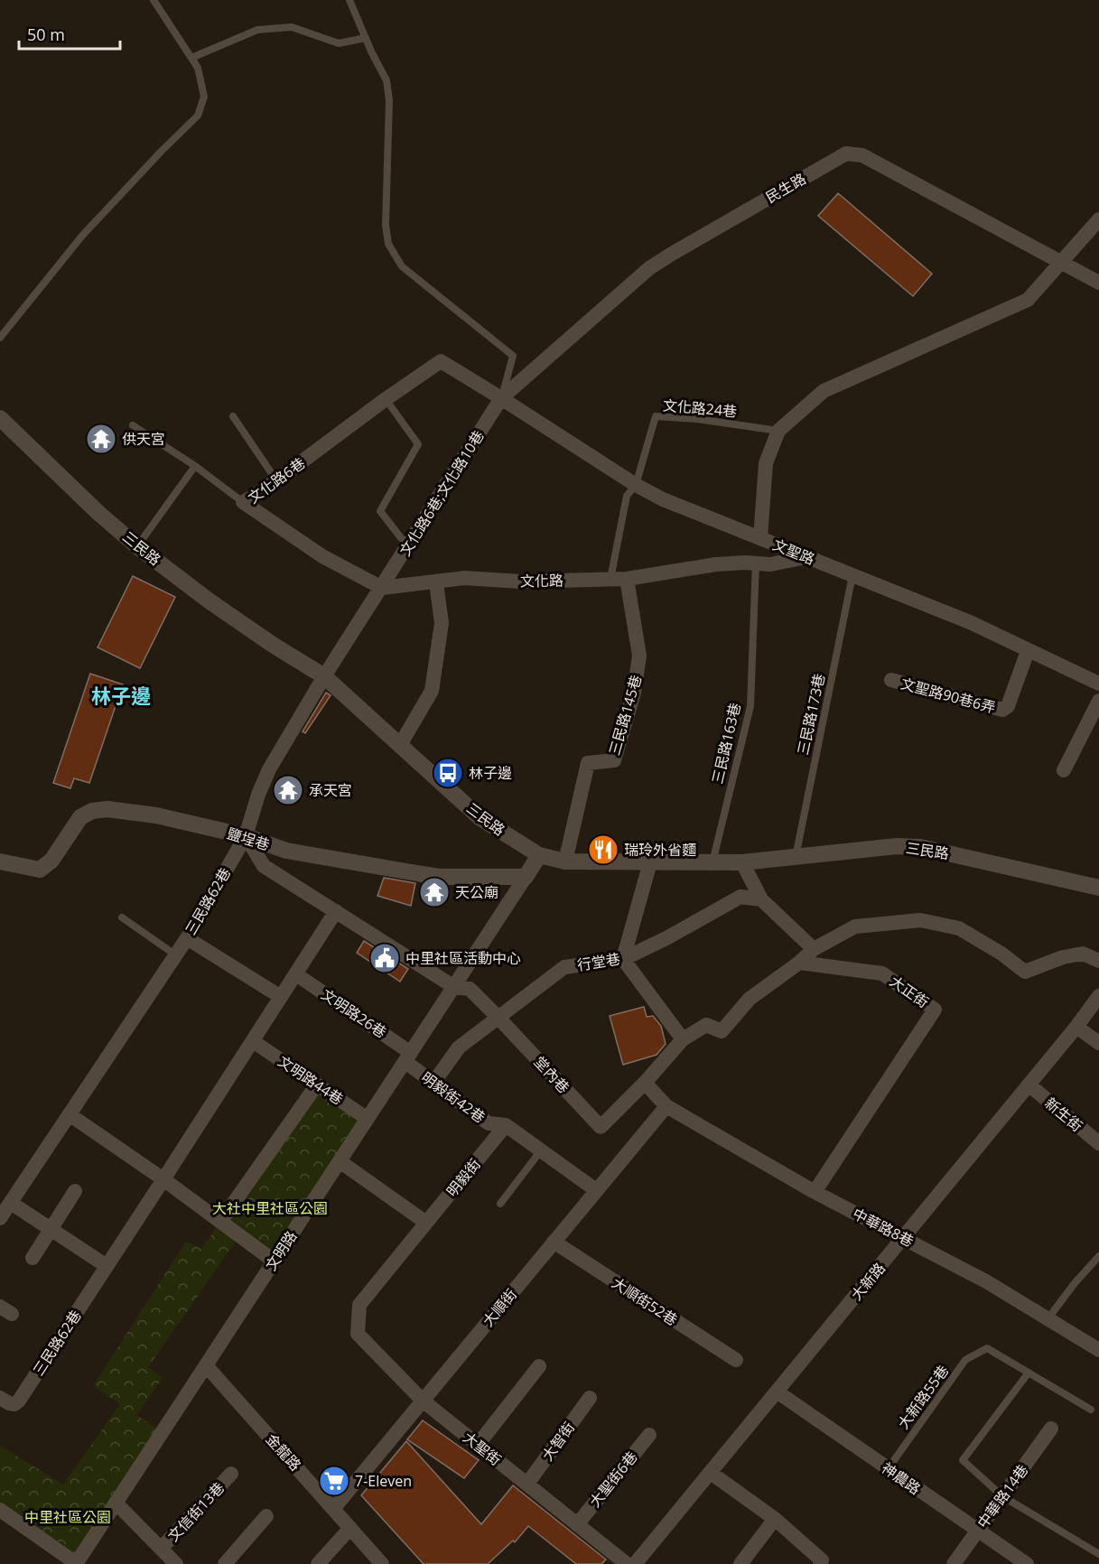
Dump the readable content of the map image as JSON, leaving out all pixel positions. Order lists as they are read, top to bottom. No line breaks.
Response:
{"streets":{"main road":["三民路","鹽埕巷","文明路"],"street":["民生路","文化路6巷","文化路6巷;文化路10巷","文聖路","文化路","文聖路90巷6弄","三民路145巷","三民路62巷","行堂巷","大正街","文明路26巷","堂內巷","文明路44巷","明毅街42巷","新生街","明毅街","中華路8巷","大新路","大順街52巷","大順街","大智街","大聖街","金龍路","神農路","大聖街6巷","中華路14巷","文信街13巷"],"lane":["文化路24巷","三民路173巷","三民路163巷","大新路55巷"]},"crossings":[["民生路","文化路6巷"],["民生路","文化路6巷;文化路10巷"],["民生路","文聖路"],["文化路24巷","文聖路"],["文化路6巷","文化路6巷;文化路10巷"],["文化路6巷","文聖路"],["文化路6巷","文化路"],["文化路6巷;文化路10巷","文聖路"],["文化路6巷;文化路10巷","文化路"],["三民路","三民路173巷"],["三民路","三民路145巷"],["三民路","三民路163巷"],["三民路","三民路62巷"],["三民路","文明路"],["文聖路","文化路"],["文聖路","文聖路90巷6弄"],["文聖路","三民路173巷"],["文化路","三民路145巷"],["文化路","三民路163巷"],["鹽埕巷","三民路62巷"],["鹽埕巷","堂內巷"],["鹽埕巷","文明路"],["三民路62巷","文明路26巷"],["三民路62巷","堂內巷"],["三民路62巷","文明路44巷"],["行堂巷","堂內巷"],["行堂巷","明毅街42巷"],["大正街","中華路8巷"],["文明路26巷","明毅街42巷"],["文明路26巷","文明路"],["堂內巷","中華路8巷"],["堂內巷","文明路"],["文明路44巷","文明路"],["明毅街42巷","明毅街"],["明毅街42巷","文明路"],["新生街","大新路"],["明毅街","大聖街"],["中華路8巷","大新路"],["中華路8巷","大順街"],["文明路","金龍路"],["大新路","神農路"],["大順街52巷","大順街"],["大順街","大聖街"],["大順街","金龍路"],["大新路55巷","神農路"],["大智街","大聖街"],["大聖街","大聖街6巷"],["神農路","中華路14巷"]],"districts":["林子邊"],"parks":["大社中里社區公園","中里社區公園"],"places":{"temple":["供天宮","承天宮","天公廟"],"bus stop":["林子邊"],"restaurant":["瑞玲外省麵"],"public building":["中里社區活動中心"],"supermarket":["7-Eleven"]},"scale_bar":"50 m"}
